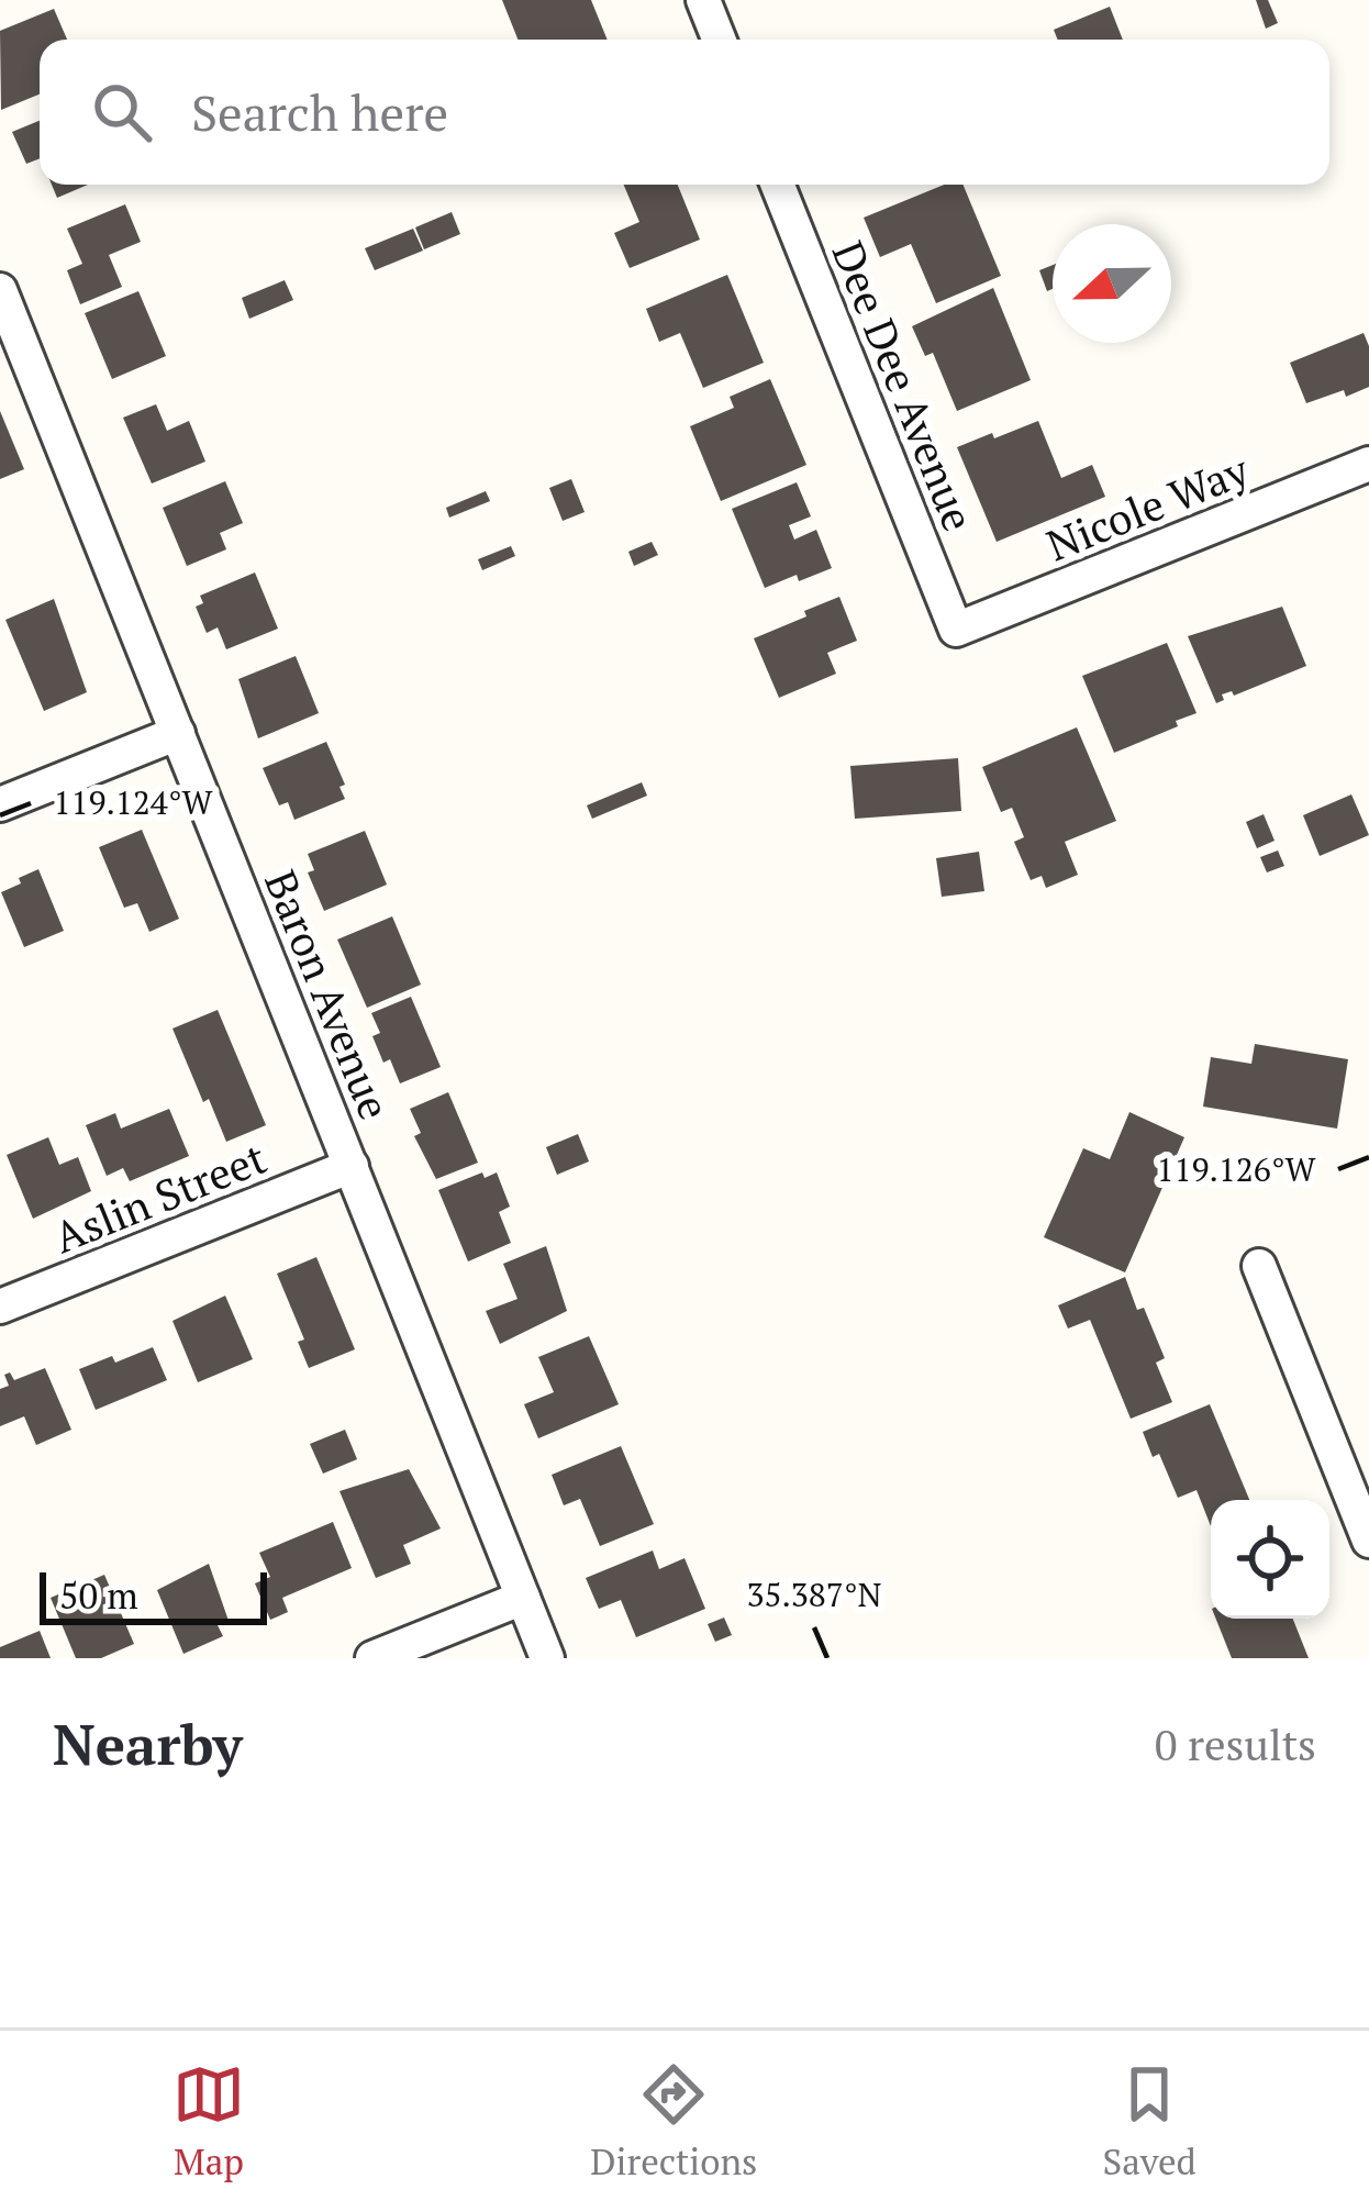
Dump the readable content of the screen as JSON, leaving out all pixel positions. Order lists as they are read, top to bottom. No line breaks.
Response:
{"streets":{"street":["Dee Dee Avenue","Nicole Way","Baron Avenue","Aslin Street"]},"crossings":[["Dee Dee Avenue","Nicole Way"],["Baron Avenue","Aslin Street"]],"scale_bar":"50 m","north":"left","page":{"search":"Search here","scale":"50 m","heading":["Nearby","0 results"],"nav":["Map","Directions","Saved"]},"coordinates":["119.124°W","119.126°W","35.387°N"]}
